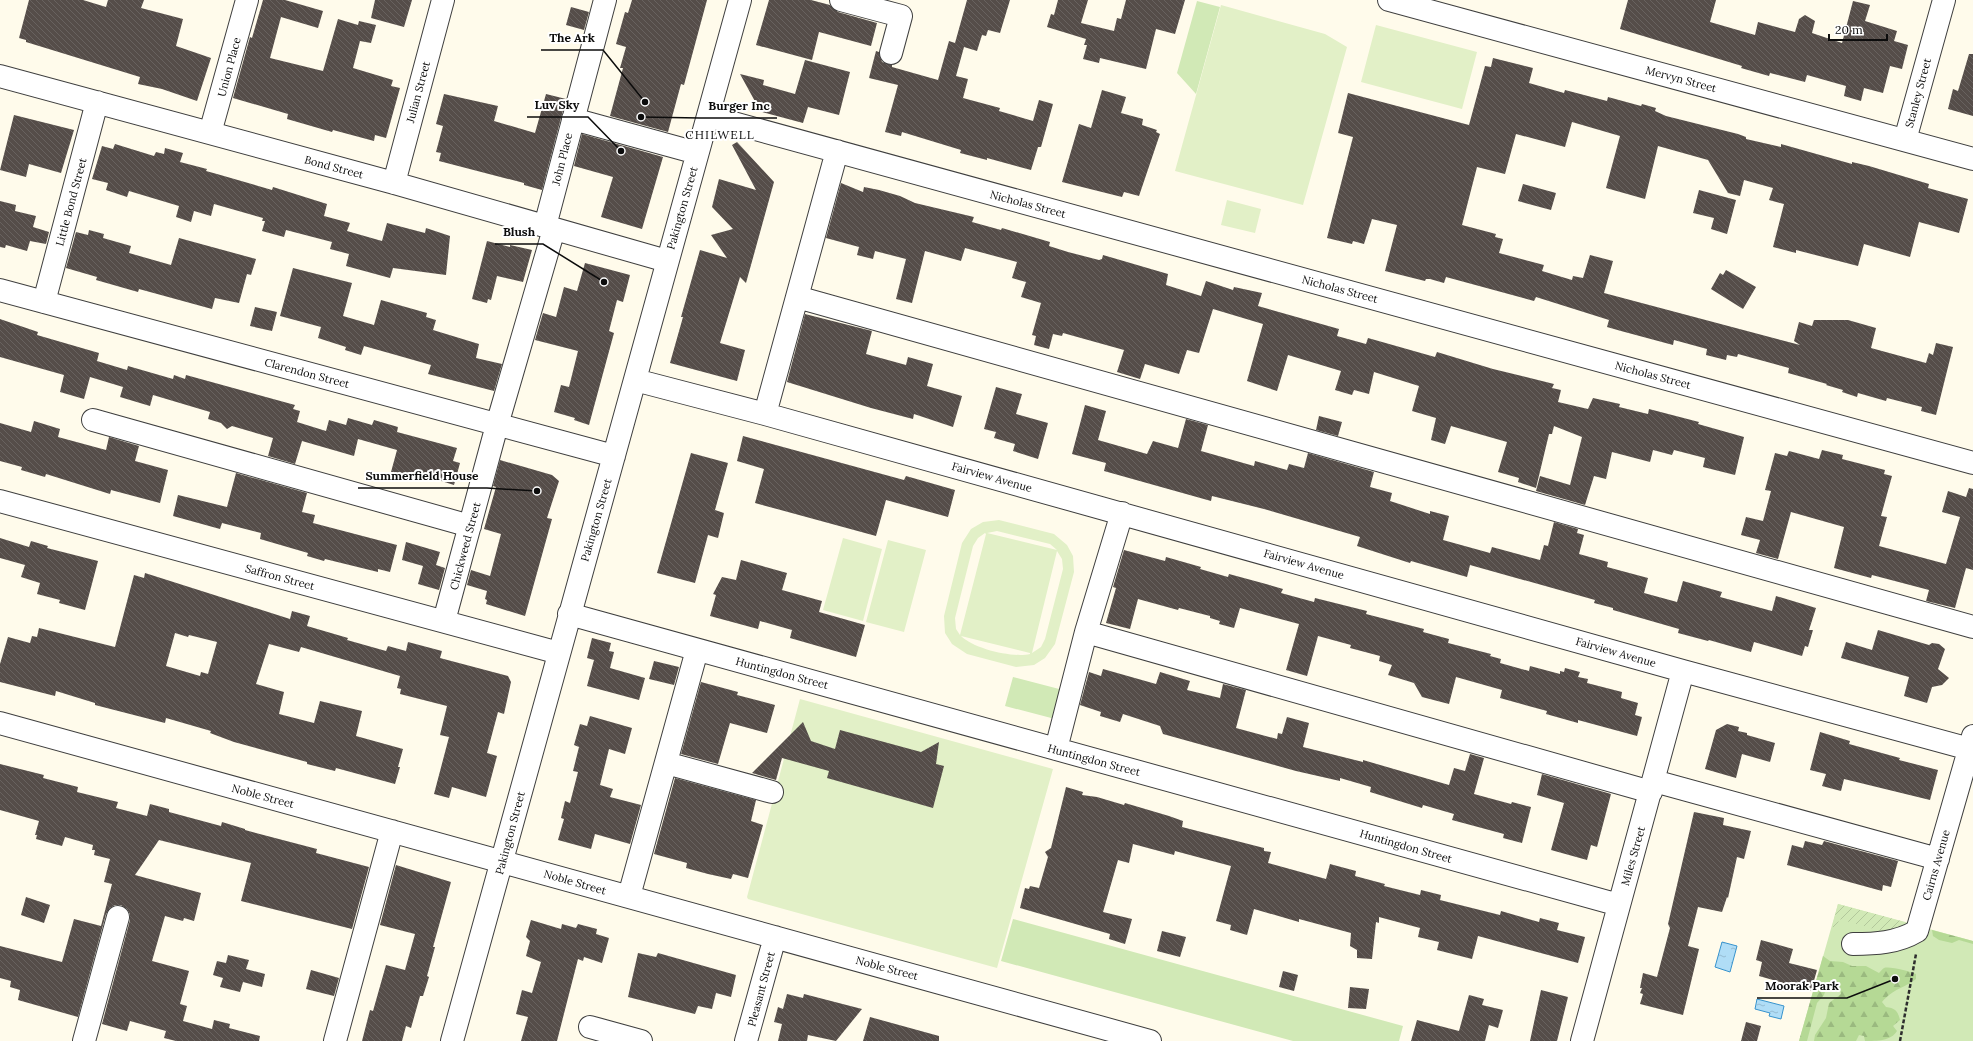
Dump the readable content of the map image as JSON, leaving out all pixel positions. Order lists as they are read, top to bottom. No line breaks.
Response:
{"streets":{"street":["Union Place","Mervyn Street","Julian Street","Stanley Street","John Place","Bond Street","Little Bond Street","Nicholas Street","Pakington Street","Clarendon Street","Fairview Avenue","Chickweed Street","Saffron Street","Huntingdon Street","Noble Street","Miles Street","Cairns Avenue","Pleasant Street"]},"crossings":[["Union Place","Bond Street"],["Mervyn Street","Stanley Street"],["Julian Street","Bond Street"],["John Place","Bond Street"],["John Place","Clarendon Street"],["John Place","Chickweed Street"],["Bond Street","Little Bond Street"],["Bond Street","Pakington Street"],["Little Bond Street","Clarendon Street"],["Nicholas Street","Pakington Street"],["Pakington Street","Clarendon Street"],["Pakington Street","Fairview Avenue"],["Pakington Street","Saffron Street"],["Pakington Street","Huntingdon Street"],["Pakington Street","Noble Street"],["Clarendon Street","Chickweed Street"],["Fairview Avenue","Miles Street"],["Fairview Avenue","Cairns Avenue"],["Chickweed Street","Saffron Street"],["Huntingdon Street","Miles Street"],["Noble Street","Pleasant Street"]],"districts":["CHILWELL"],"places":["The Ark","Burger Inc","Luv Sky","Blush","Summerfield House","Moorak Park"],"scale_bar":"20 m"}
